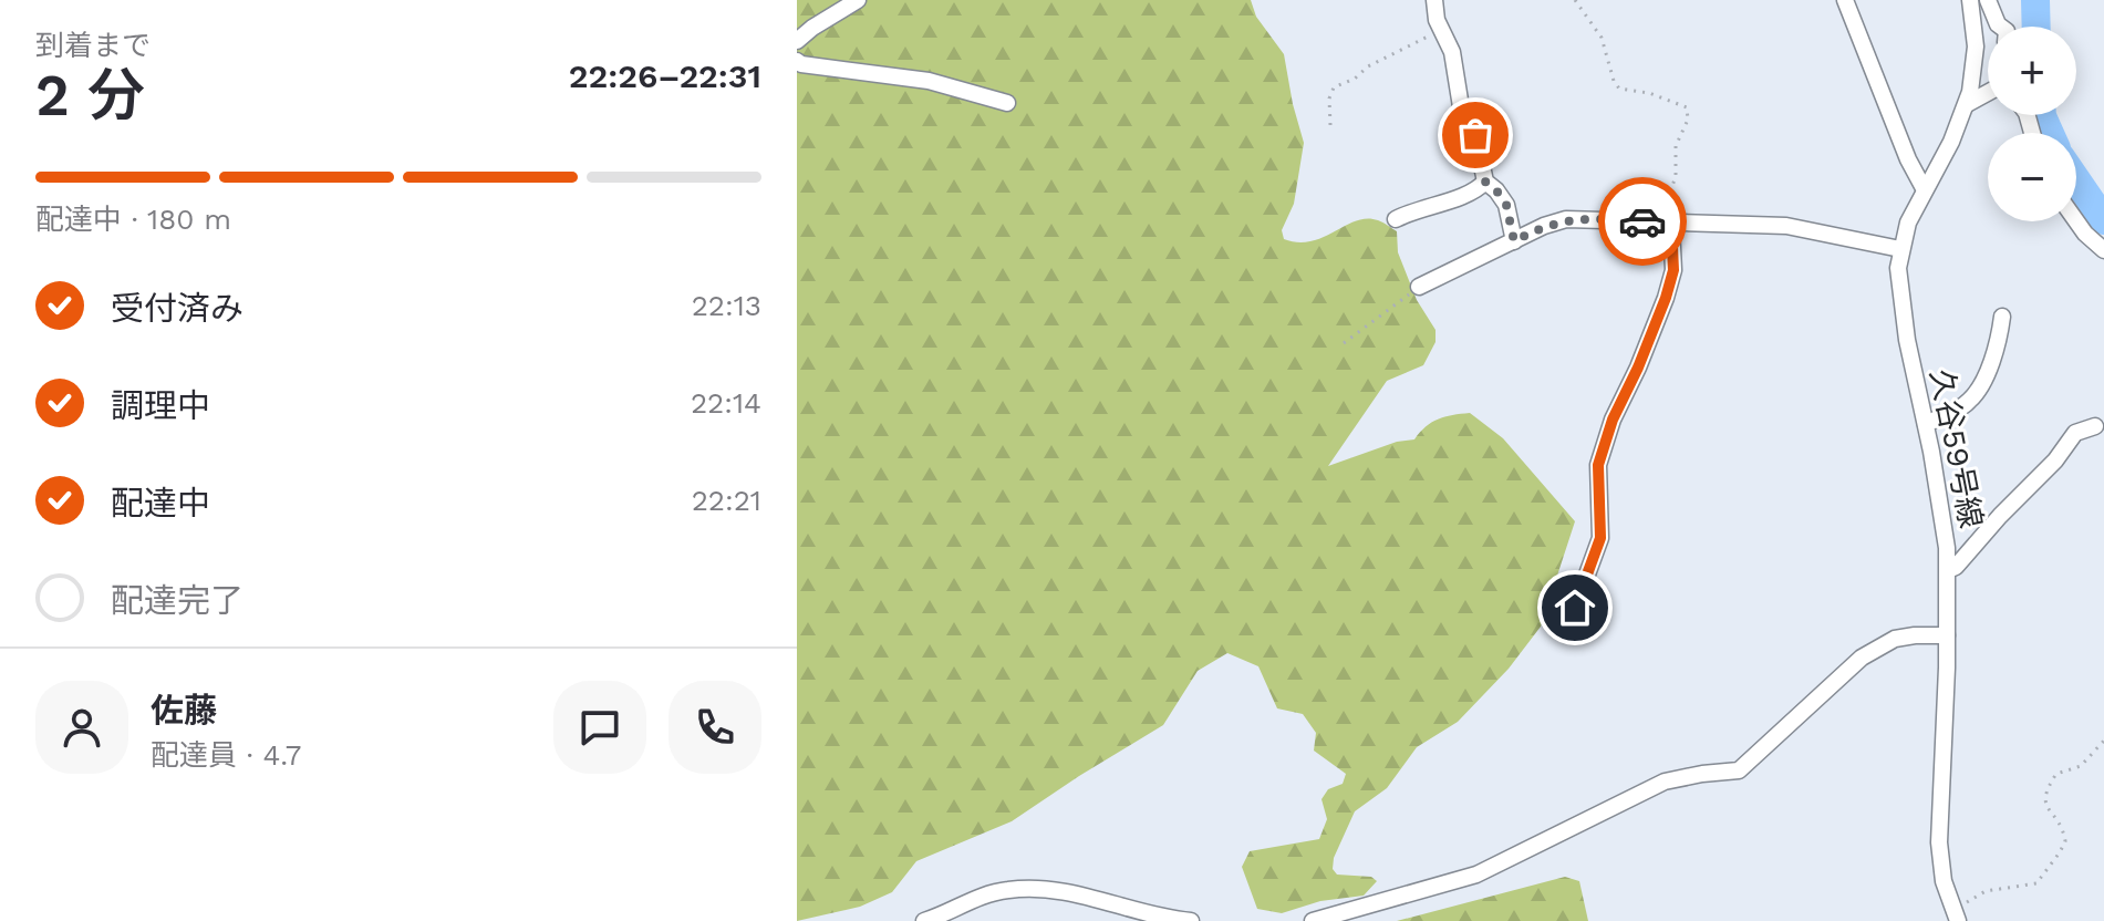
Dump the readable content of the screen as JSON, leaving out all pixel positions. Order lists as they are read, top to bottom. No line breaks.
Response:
{"streets":{"street":["久谷59号線"]},"page":{"heading":["2 分","到着まで","22:26–22:31"],"panel":["佐藤","配達員 · 4.7"],"map_buttons":["+","−"],"bar":"配達中 · 180 m","list":[["受付済み","22:13"],["調理中","22:14"],["配達中","22:21"],"配達完了"]}}
